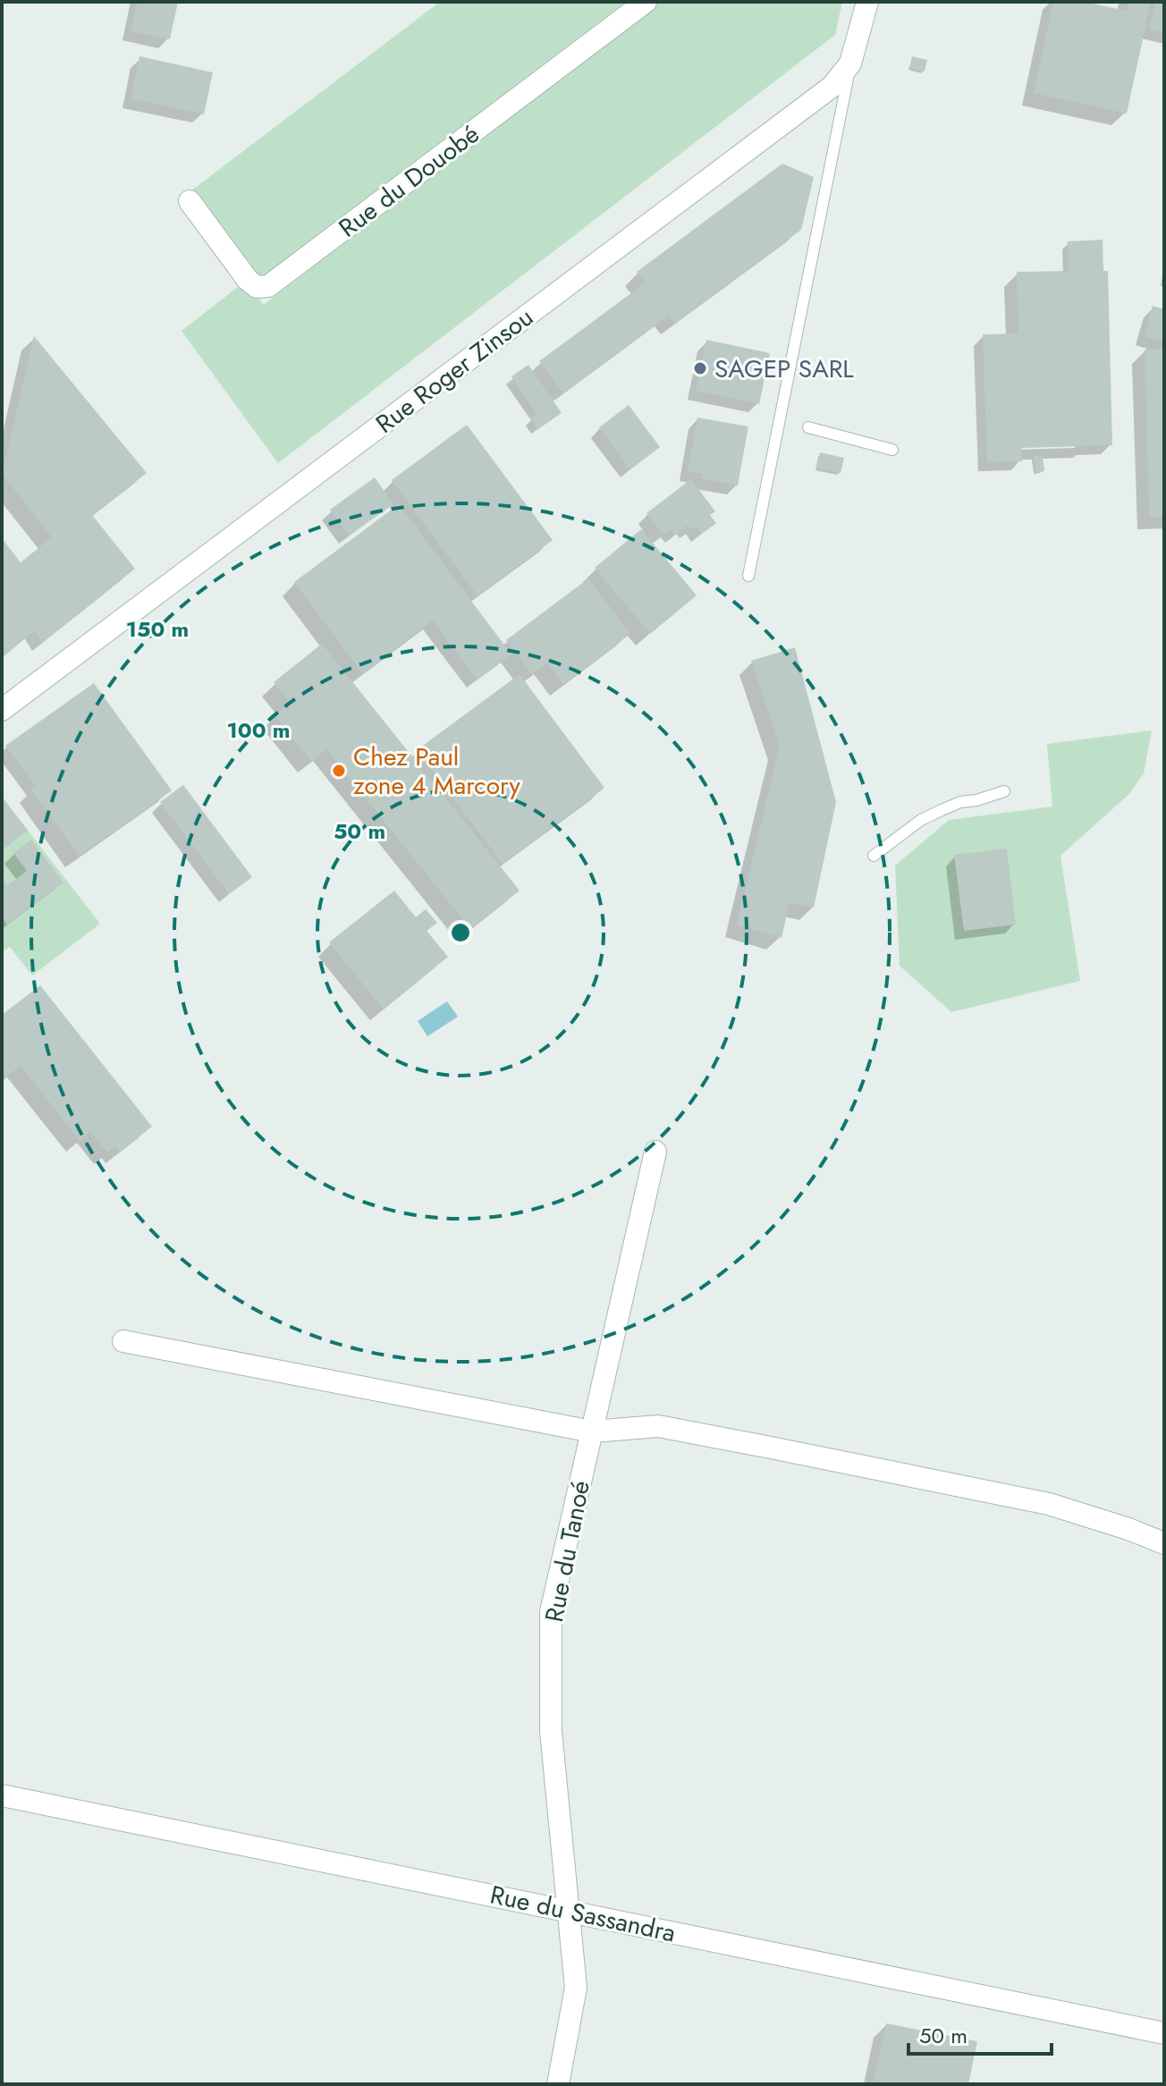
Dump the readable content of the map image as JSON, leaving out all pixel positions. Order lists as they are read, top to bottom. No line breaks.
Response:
{"streets":{"street":["Rue du Douobé","Rue Roger Zinsou","Rue du Tanoé","Rue du Sassandra"]},"crossings":[["Rue du Tanoé","Rue du Sassandra"]],"places":["SAGEP SARL","Chez Paul zone 4 Marcory"],"scale_bar":"50 m","rings":["150 m","100 m","50 m"]}
